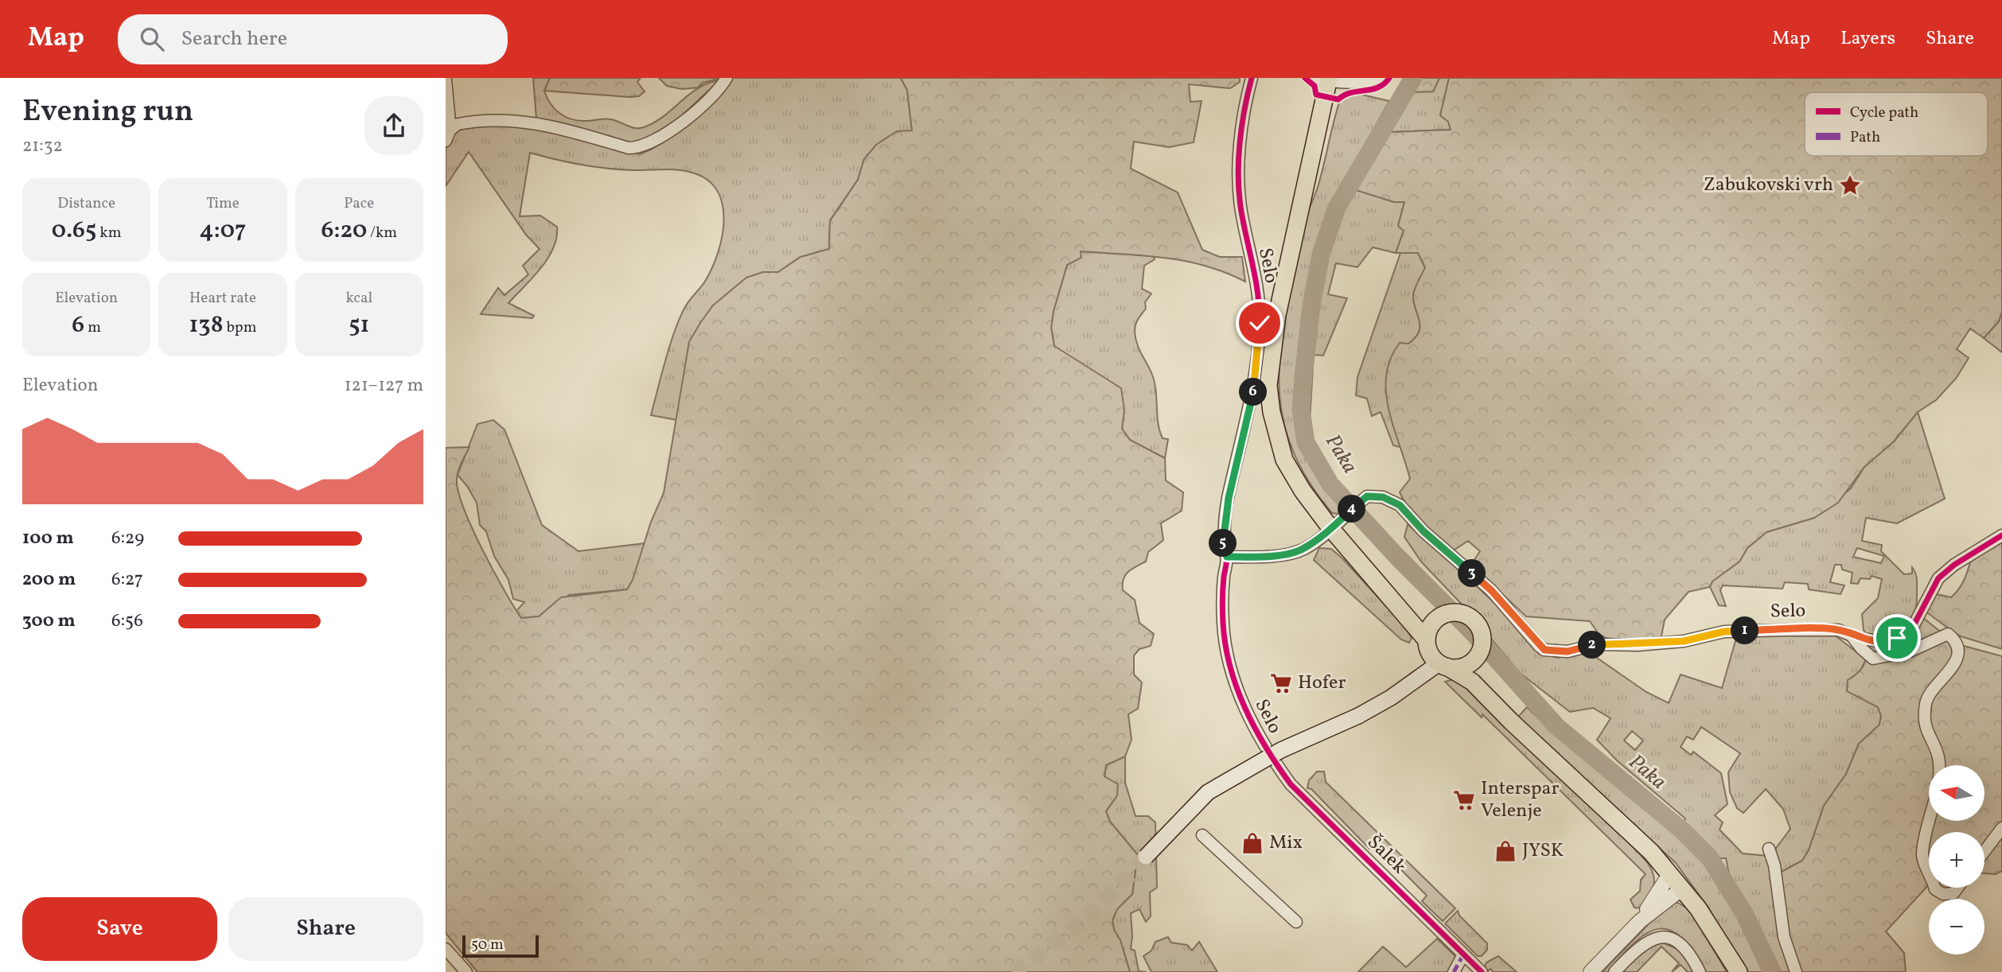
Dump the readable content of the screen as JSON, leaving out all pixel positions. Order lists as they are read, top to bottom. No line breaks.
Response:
{"streets":{"street":["Selo","Šalek"]},"crossings":[["Selo","Šalek"]],"water":["Paka"],"places":{"place":["Zabukovski vrh"],"supermarket":["Hofer","Interspar Velenje"],"shop":["Mix","JYSK"]},"legend":["Cycle path","Path"],"scale_bar":"50 m","north":"left","page":{"header":"Map","search":"Search here","nav":["Map","Layers","Share"],"heading":["Evening run","21:32"],"stats":[["Distance","0.65 km"],["Time","4:07"],["Pace","6:20 /km"],["Elevation","6 m"],["Heart rate","138 bpm"],["kcal","51"]],"chart":["Elevation","121–127 m"],"pins":["6","4","5","3","1","2"],"list":[{"name":"100 m","note":"6:29"},{"name":"200 m","note":"6:27"},{"name":"300 m","note":"6:56"}],"map_buttons":["+","−"],"buttons":["Save","Share"],"scale":"50 m"}}
